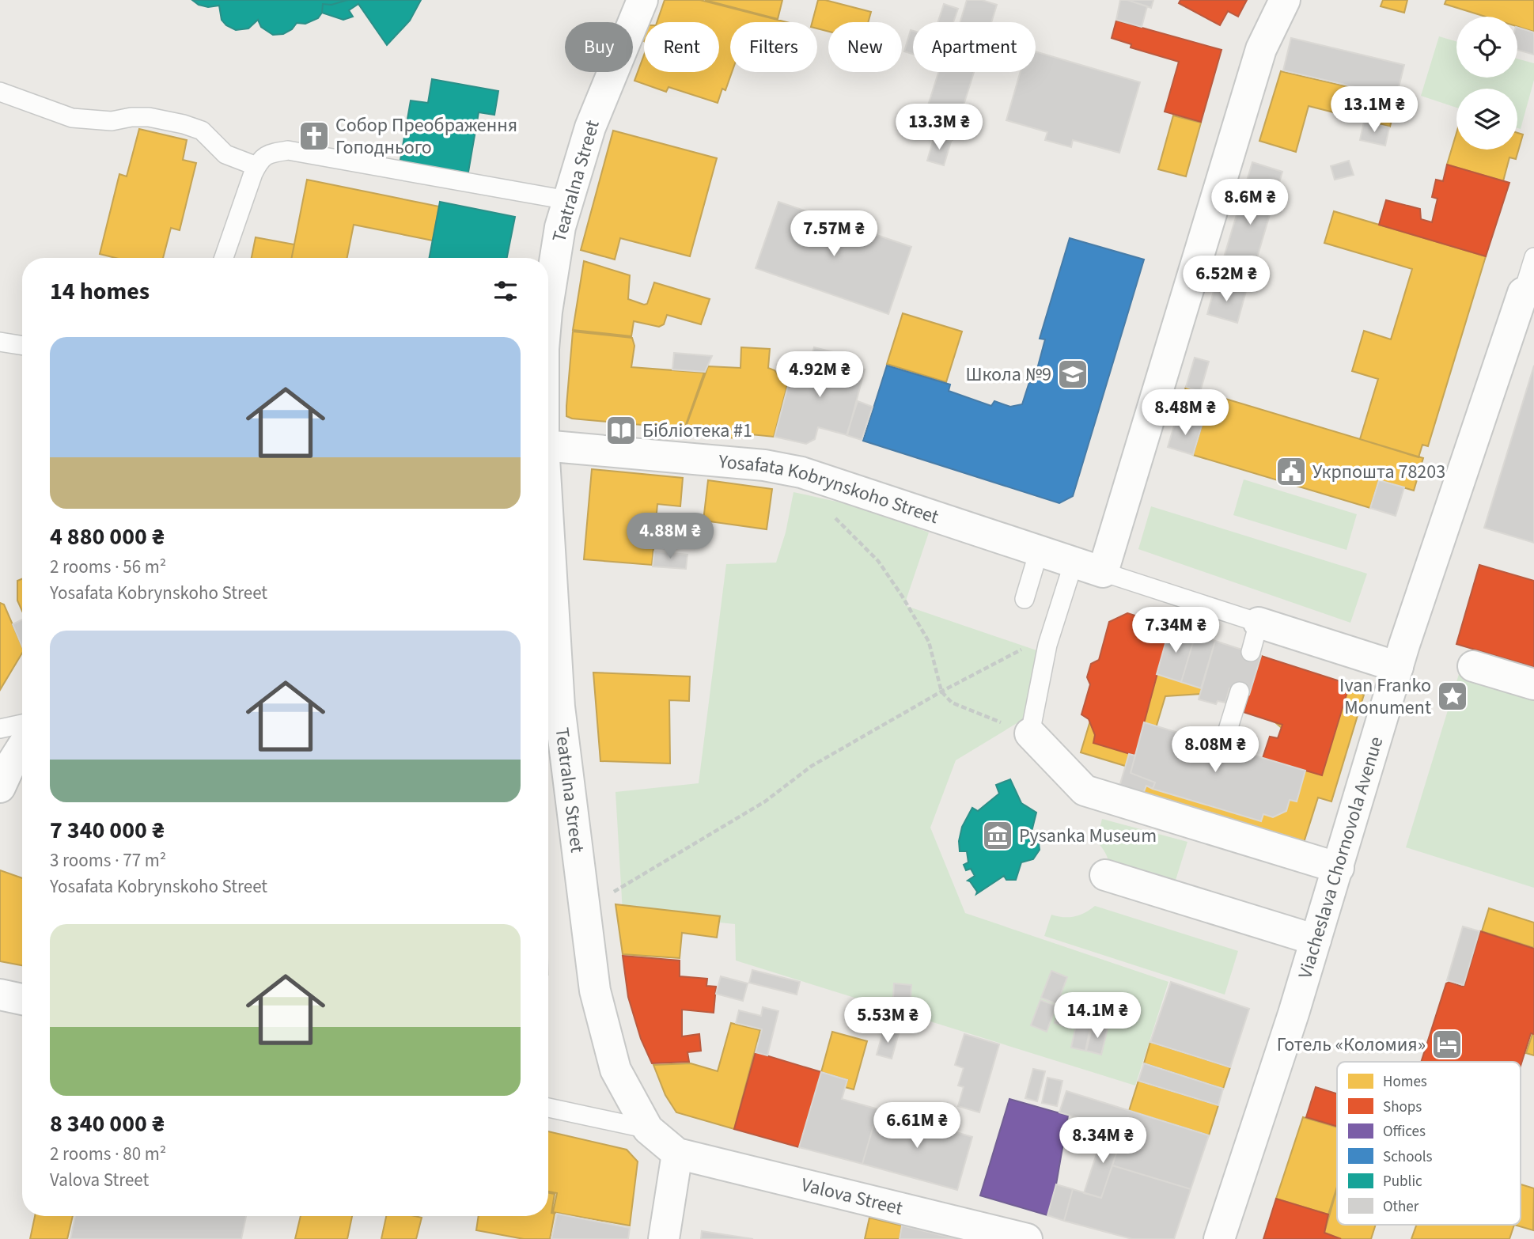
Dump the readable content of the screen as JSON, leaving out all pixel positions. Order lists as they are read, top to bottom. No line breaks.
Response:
{"streets":{"street":["Teatralna Street","Yosafata Kobrynskoho Street","Viacheslava Chornovola Avenue","Valova Street"]},"crossings":[["Teatralna Street","Valova Street"]],"places":{"church":["Собор Преображення Гоподнього"],"school or university":["Школа №9"],"library":["Бібліотека #1"],"public building":["Укрпошта 78203"],"place":["Ivan Franko Monument"],"museum":["Pysanka Museum"],"hotel":["Готель «Коломия»"]},"legend":["Homes","Shops","Offices","Schools","Public","Other"],"page":{"chip":["Buy","Rent","Filters","New","Apartment"],"price":["13.1M ₴","13.3M ₴","8.6M ₴","7.57M ₴","6.52M ₴","4.92M ₴","8.48M ₴","4.88M ₴","7.34M ₴","8.08M ₴","14.1M ₴","5.53M ₴","6.61M ₴","8.34M ₴"],"heading":"14 homes","list":[{"name":"4 880 000 ₴","note":"2 rooms · 56 m² · Yosafata Kobrynskoho Street"},{"name":"7 340 000 ₴","note":"3 rooms · 77 m² · Yosafata Kobrynskoho Street"},{"name":"8 340 000 ₴","note":"2 rooms · 80 m² · Valova Street"}]}}
